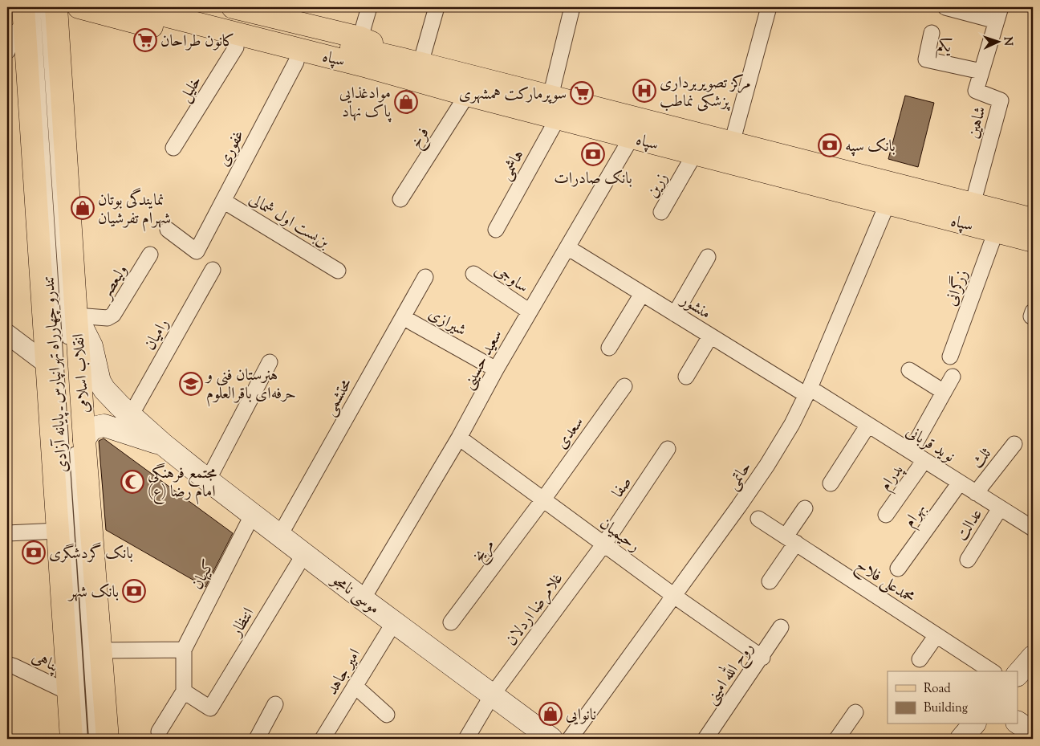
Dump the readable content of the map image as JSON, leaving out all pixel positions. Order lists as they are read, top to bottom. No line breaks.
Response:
{"streets":{"main road":["سپاه","انقلاب اسلامی","موسی نامجو"],"street":["یکم","خلیل","شاهین","فرخ","غفوری","هاشمی","زرین","بن‌بست اول شمالی","ساوجی","ولیعصر","زرگرانی","منشور","شیرازی","رامیان","سعید حسینی","محتشمی","سعدی","نوید قربانی","ثلث","حاتمی","پدرام","صفا","بهرام","عدالت","رحیمیان","مریخ","کیهان","محمدعلی فلاح","غلامرضا اردلان","انتظار","پناهی","امیر جاهد","روح الله امینی"],"lane":["تندرو چهارراه تهرانپارس ـ پایانه آزادی"]},"crossings":[["یکم","شاهین"],["سپاه","شاهین"],["سپاه","فرخ"],["سپاه","هاشمی"],["سپاه","زرین"],["سپاه","زرگرانی"],["سپاه","سعید حسینی"],["سپاه","حاتمی"],["غفوری","بن‌بست اول شمالی"],["ساوجی","سعید حسینی"],["ولیعصر","انقلاب اسلامی"],["ولیعصر","موسی نامجو"],["منشور","سعید حسینی"],["منشور","نوید قربانی"],["منشور","حاتمی"],["شیرازی","سعید حسینی"],["شیرازی","محتشمی"],["رامیان","موسی نامجو"],["سعید حسینی","رحیمیان"],["سعید حسینی","موسی نامجو"],["انقلاب اسلامی","تندرو چهارراه تهرانپارس ـ پایانه آزادی"],["انقلاب اسلامی","موسی نامجو"],["انقلاب اسلامی","پناهی"],["تندرو چهارراه تهرانپارس ـ پایانه آزادی","موسی نامجو"],["محتشمی","موسی نامجو"],["سعدی","رحیمیان"],["سعدی","مریخ"],["نوید قربانی","ثلث"],["نوید قربانی","حاتمی"],["نوید قربانی","پدرام"],["نوید قربانی","بهرام"],["نوید قربانی","عدالت"],["حاتمی","رحیمیان"],["صفا","رحیمیان"],["صفا","غلامرضا اردلان"],["رحیمیان","مریخ"],["رحیمیان","غلامرضا اردلان"],["رحیمیان","روح الله امینی"],["کیهان","موسی نامجو"],["کیهان","انتظار"],["موسی نامجو","غلامرضا اردلان"],["موسی نامجو","انتظار"],["موسی نامجو","امیر جاهد"]],"places":{"supermarket":["کانون طراحان","سوپرمارکت همشهری"],"hospital":["مرکز تصویربرداری پزشکی نماطب"],"shop":["موادغذایی پاک نهاد","نمایندگی بوتان شهرام تفرشیان","نانوایی"],"bank":["بانک سپه","بانک صادرات","بانک گردشگری","بانک شهر"],"school or university":["هنرستان فنی و حرفه‌ای باقرالعلوم"],"mosque":["مجتمع فرهنگی امام رضا (ع)"]},"legend":["Road","Building"],"north":"right"}
